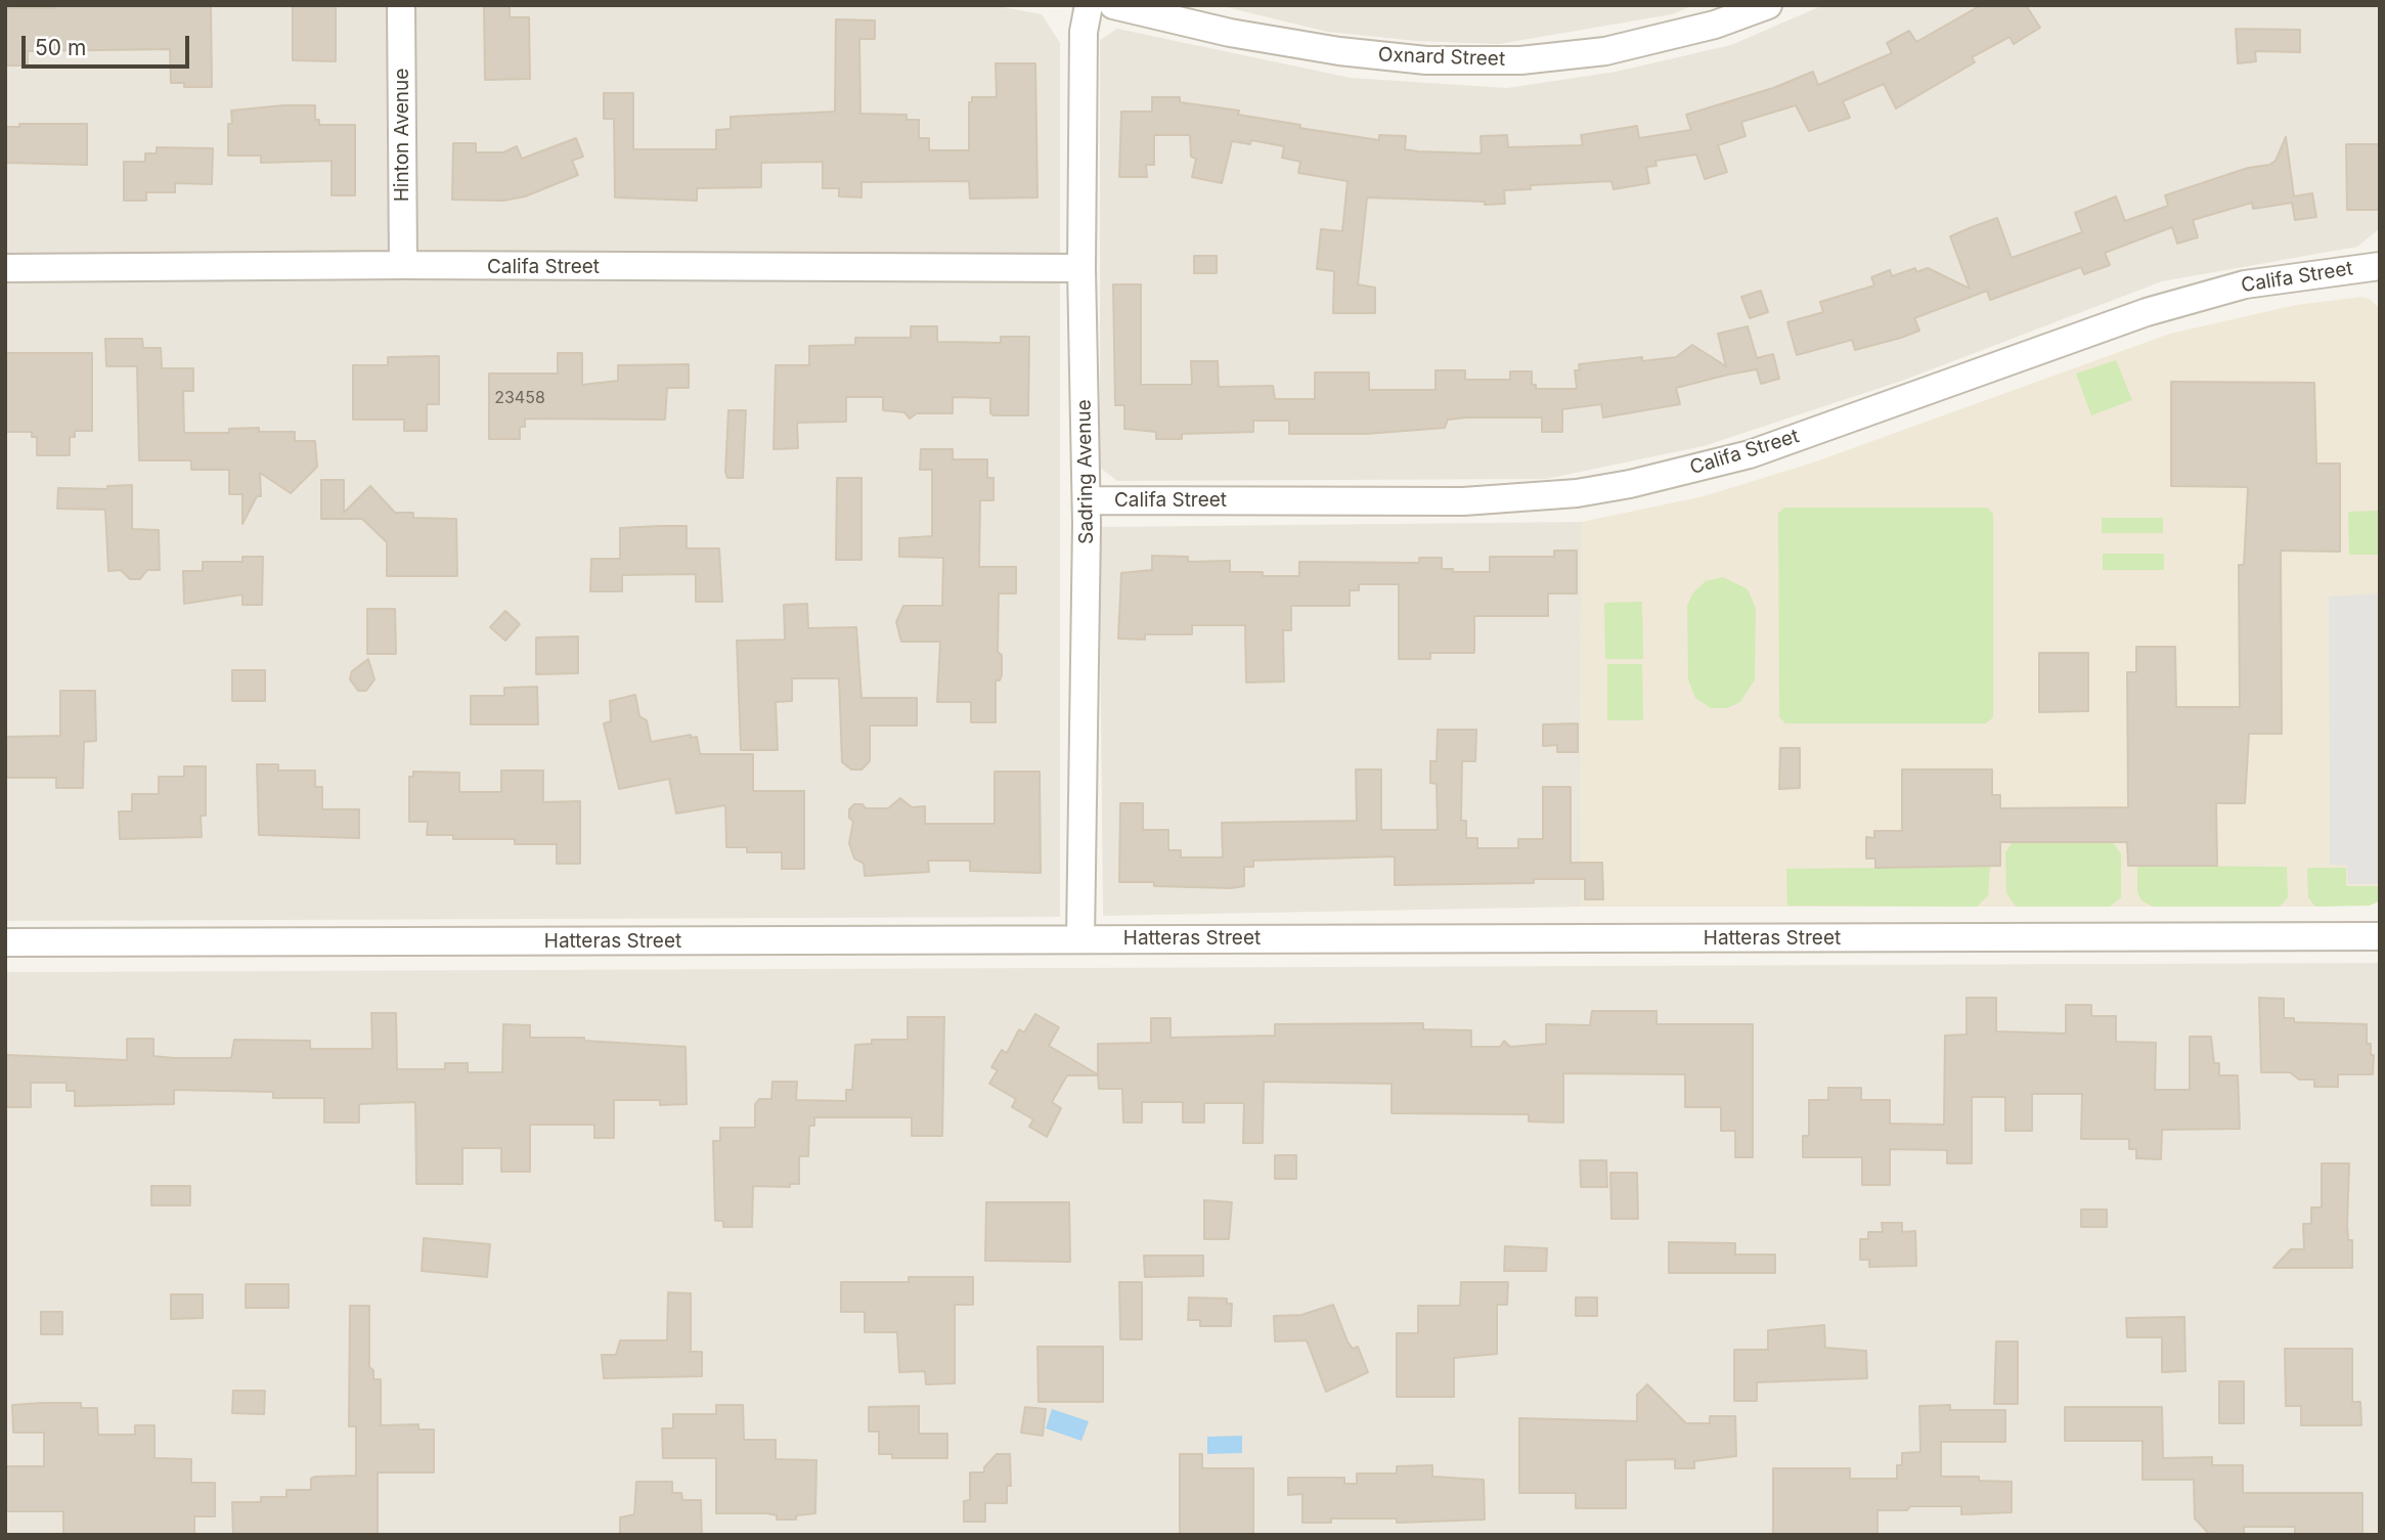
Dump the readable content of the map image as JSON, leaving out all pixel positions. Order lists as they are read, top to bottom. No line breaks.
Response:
{"streets":{"street":["Oxnard Street","Hinton Avenue","Califa Street","Sadring Avenue","Hatteras Street"]},"crossings":[["Hinton Avenue","Califa Street"],["Califa Street","Sadring Avenue"],["Sadring Avenue","Hatteras Street"]],"house_numbers":["23458"],"scale_bar":"50 m"}
